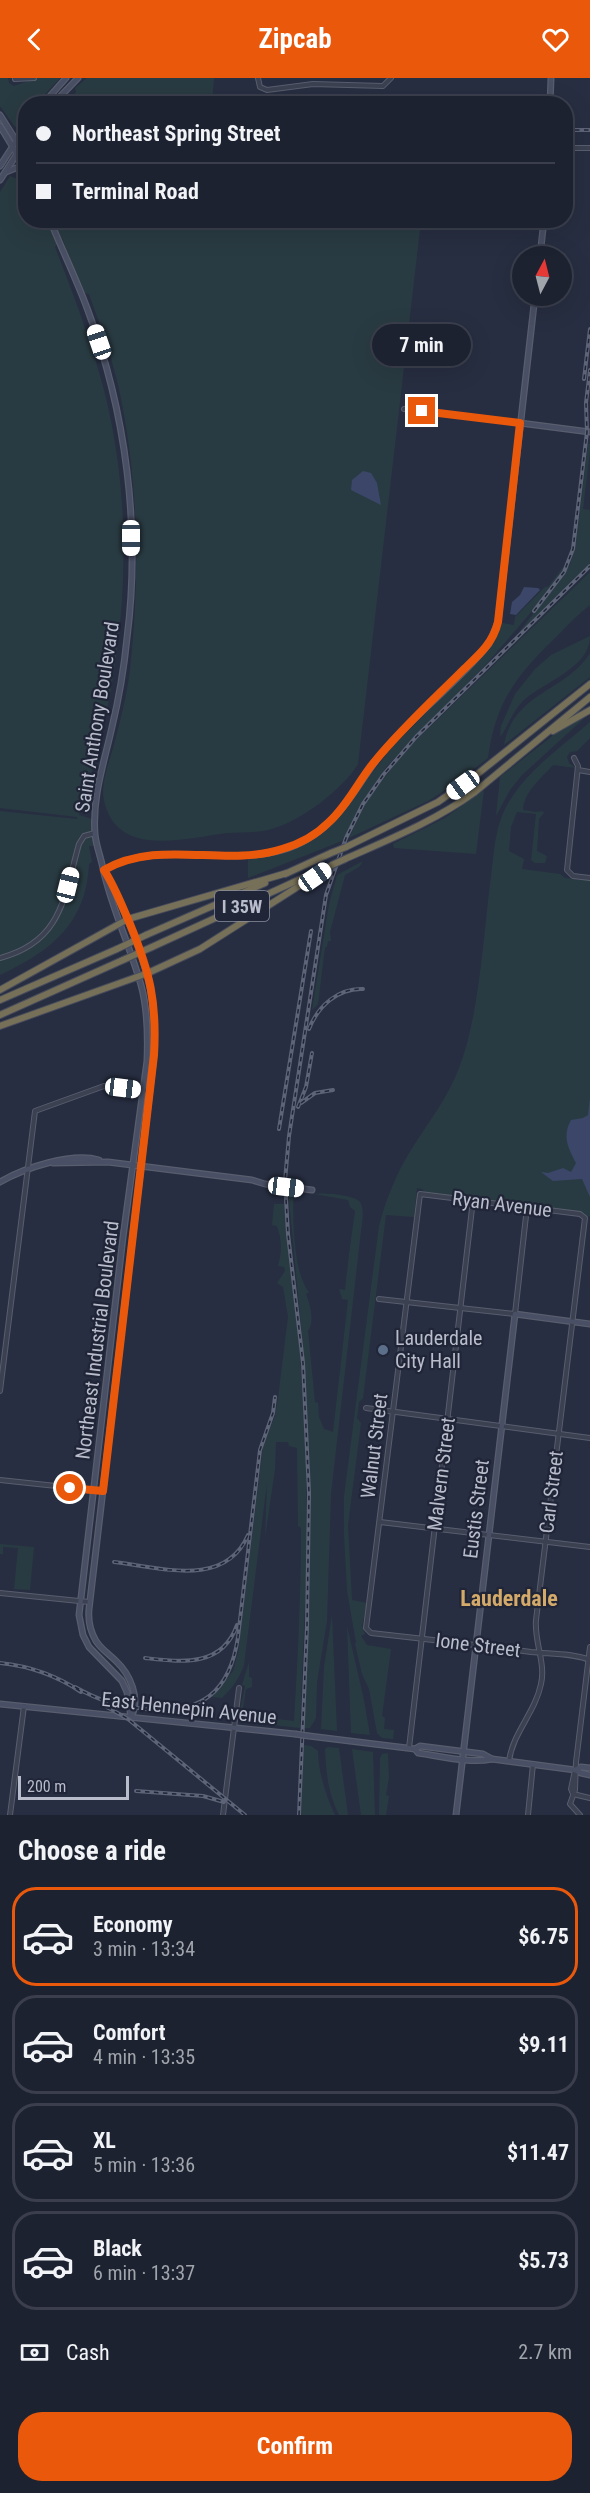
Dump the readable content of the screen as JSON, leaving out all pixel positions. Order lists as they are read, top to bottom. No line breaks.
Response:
{"streets":{"highway":["I 35W"],"street":["Saint Anthony Boulevard","Ryan Avenue","Northeast Industrial Boulevard","Walnut Street","Malvern Street","Carl Street","Eustis Street","Ione Street","East Hennepin Avenue"]},"crossings":[["Saint Anthony Boulevard","Northeast Industrial Boulevard"],["Ryan Avenue","Walnut Street"],["Ryan Avenue","Malvern Street"],["Ryan Avenue","Carl Street"],["Ryan Avenue","Eustis Street"],["Northeast Industrial Boulevard","East Hennepin Avenue"],["Walnut Street","Ione Street"],["Malvern Street","Ione Street"],["Malvern Street","East Hennepin Avenue"],["Carl Street","Ione Street"],["Eustis Street","Ione Street"]],"districts":["Lauderdale"],"places":["Lauderdale City Hall"],"scale_bar":"200 m","north":"top","page":{"header":"Zipcab","banner":["Northeast Spring Street","Terminal Road"],"bubble":"7 min","scale":"200 m","heading":"Choose a ride","list":[{"name":"Economy","note":"3 min · 13:34","value":"$6.75"},{"name":"Comfort","note":"4 min · 13:35","value":"$9.11"},{"name":"XL","note":"5 min · 13:36","value":"$11.47"},{"name":"Black","note":"6 min · 13:37","value":"$5.73"}],"pay":["Cash","2.7 km"],"buttons":"Confirm"}}
